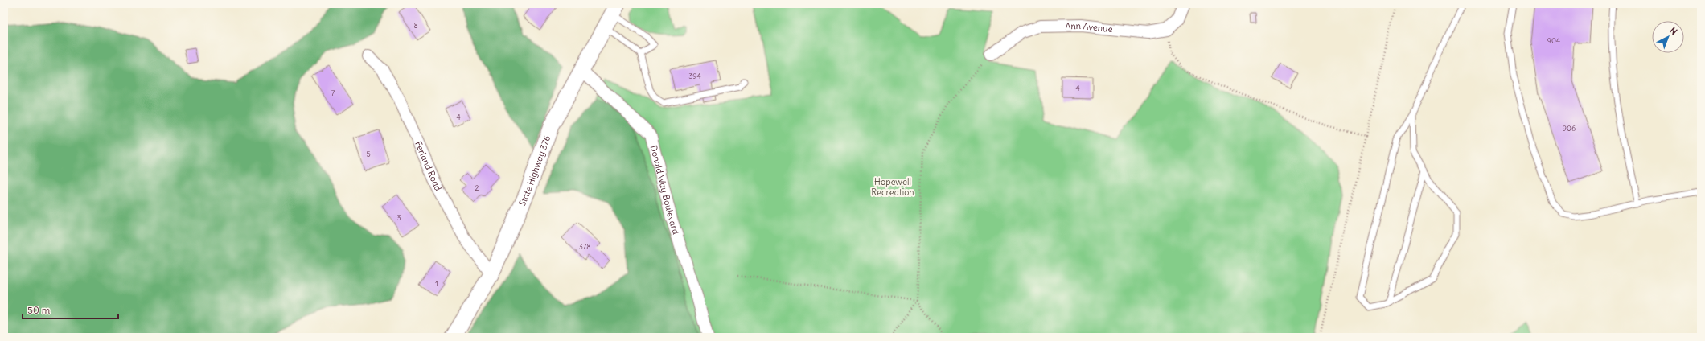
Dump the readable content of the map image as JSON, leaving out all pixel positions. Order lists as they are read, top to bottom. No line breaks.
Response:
{"streets":{"main road":["State Highway 376"],"street":["Ann Avenue","Ferland Road","Donald Way Boulevard"]},"crossings":[["Ferland Road","State Highway 376"],["State Highway 376","Donald Way Boulevard"]],"parks":["Hopewell Recreation"],"house_numbers":["8","904","394","4","7","4","906","5","2","3","378","1"],"scale_bar":"50 m","north":"top right"}
